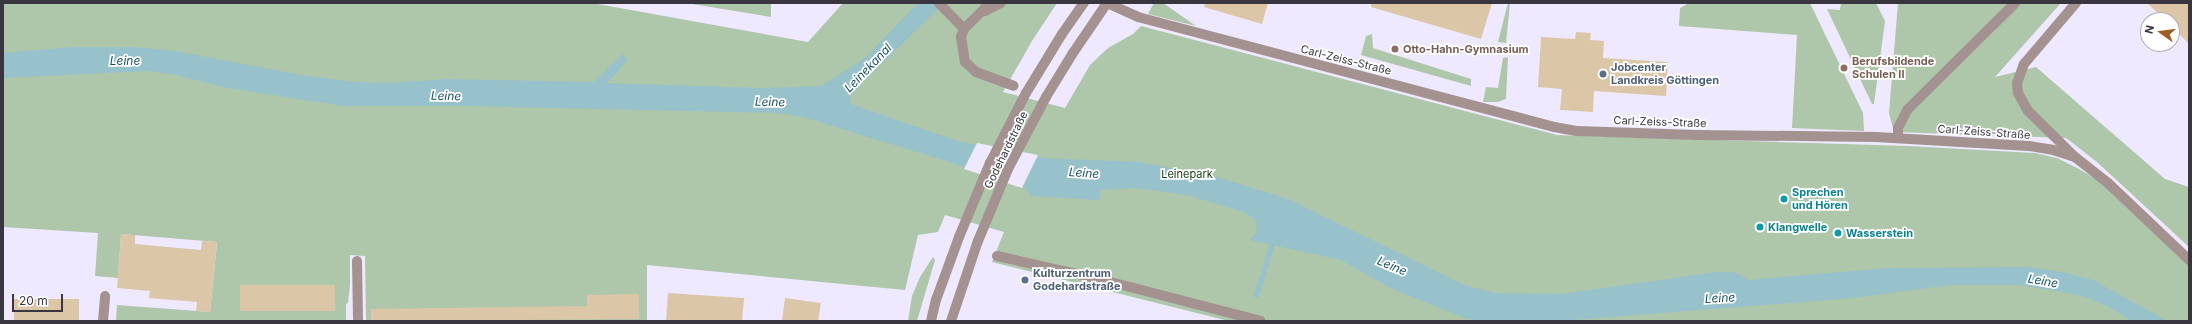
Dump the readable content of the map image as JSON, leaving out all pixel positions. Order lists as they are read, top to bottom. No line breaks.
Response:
{"streets":{"street":["Carl-Zeiss-Straße","Godehardstraße"]},"crossings":[["Carl-Zeiss-Straße","Godehardstraße"]],"water":["Leine","Leinekanal"],"parks":["Leinepark"],"places":["Otto-Hahn-Gymnasium","Berufsbildende Schulen II","Jobcenter Landkreis Göttingen","Sprechen und Hören","Klangwelle","Wasserstein","Kulturzentrum Godehardstraße"],"scale_bar":"20 m","north":"left"}
